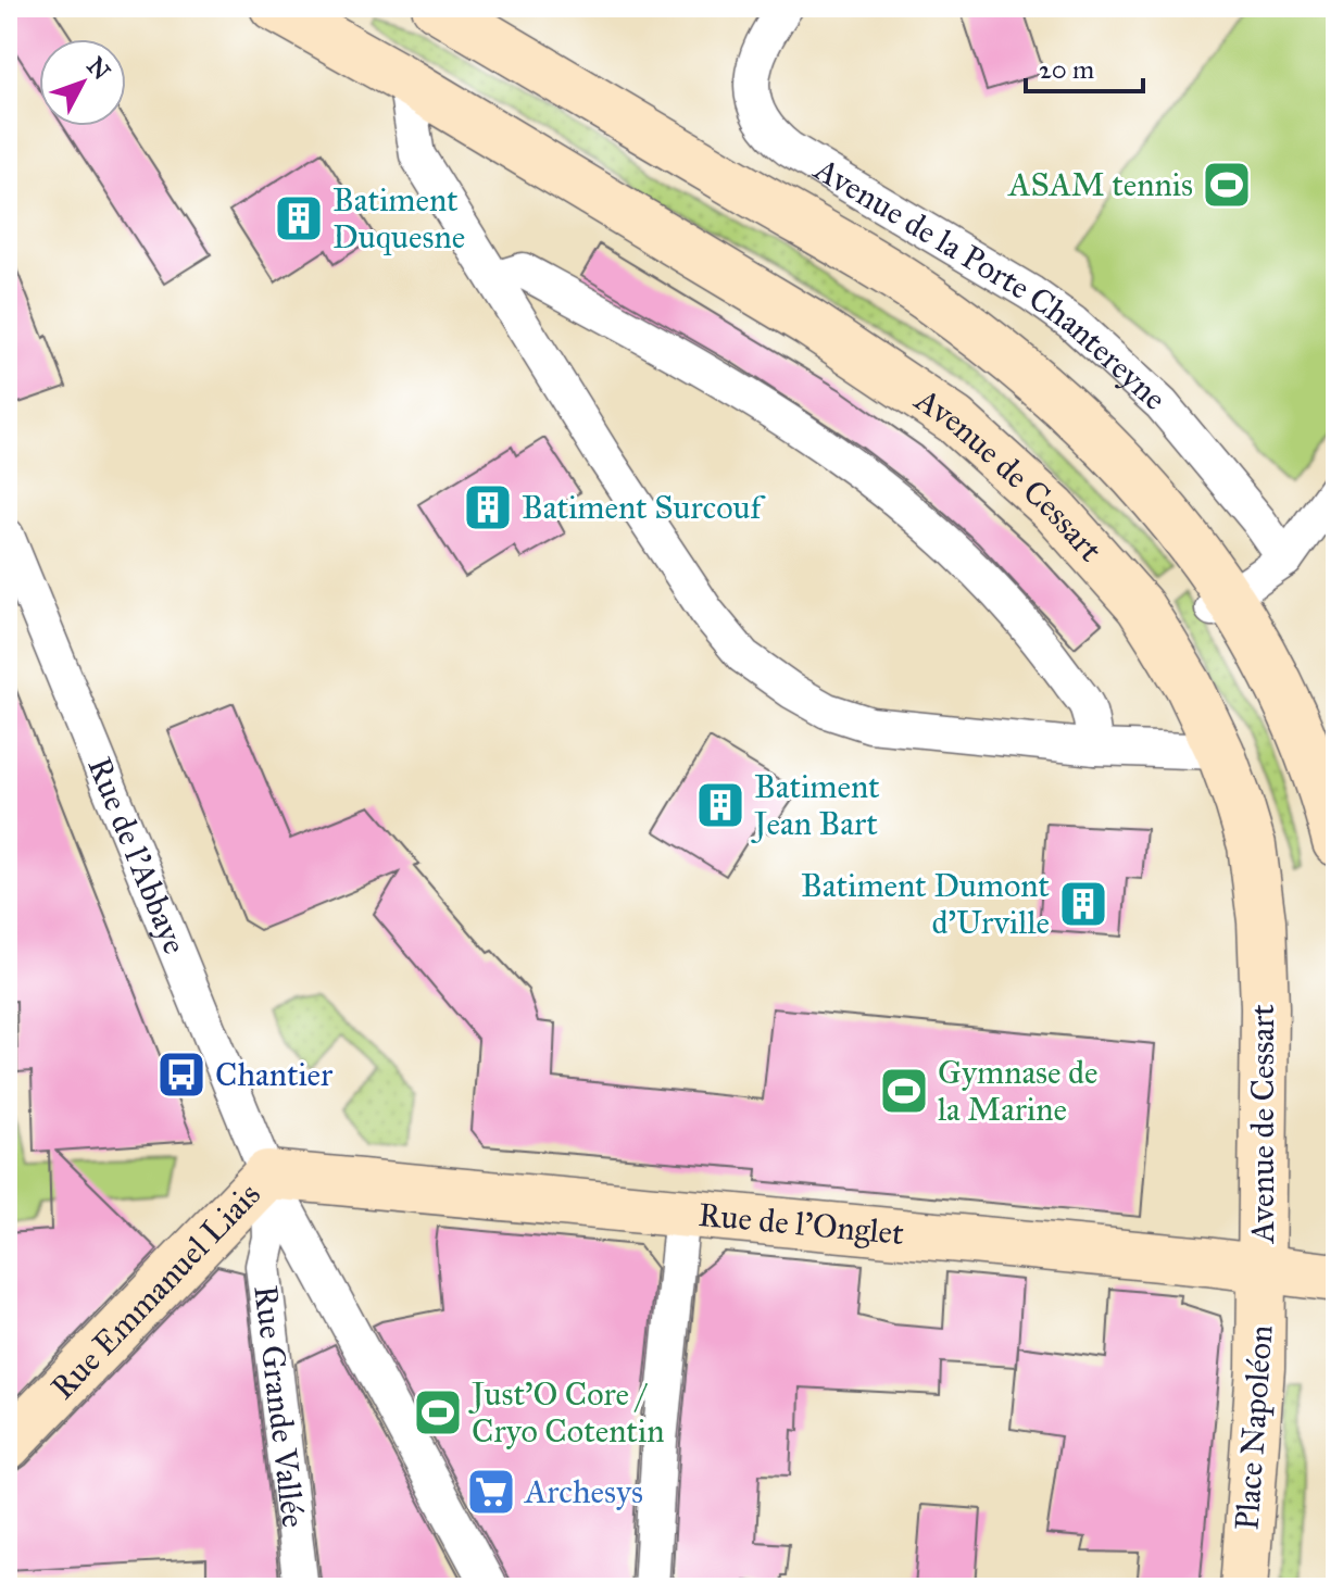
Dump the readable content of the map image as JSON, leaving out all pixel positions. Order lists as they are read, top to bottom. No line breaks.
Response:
{"streets":{"main road":["Avenue de Cessart","Rue de l'Onglet","Rue Emmanuel Liais","Place Napoléon"],"street":["Avenue de la Porte Chantereyne","Rue de l'Abbaye","Rue Grande Vallée"]},"crossings":[["Avenue de Cessart","Rue de l'Onglet"],["Avenue de Cessart","Place Napoléon"],["Rue de l'Abbaye","Rue de l'Onglet"],["Rue de l'Abbaye","Rue Emmanuel Liais"],["Rue de l'Abbaye","Rue Grande Vallée"],["Rue de l'Onglet","Rue Emmanuel Liais"],["Rue de l'Onglet","Rue Grande Vallée"],["Rue de l'Onglet","Place Napoléon"],["Rue Emmanuel Liais","Rue Grande Vallée"]],"places":{"sports":["ASAM tennis","Gymnase de la Marine","Just’O Core / Cryo Cotentin"],"building":["Batiment Duquesne","Batiment Surcouf","Batiment Jean Bart","Batiment Dumont d'Urville"],"bus stop":["Chantier"],"supermarket":["Archesys"]},"scale_bar":"20 m","north":"top right"}
